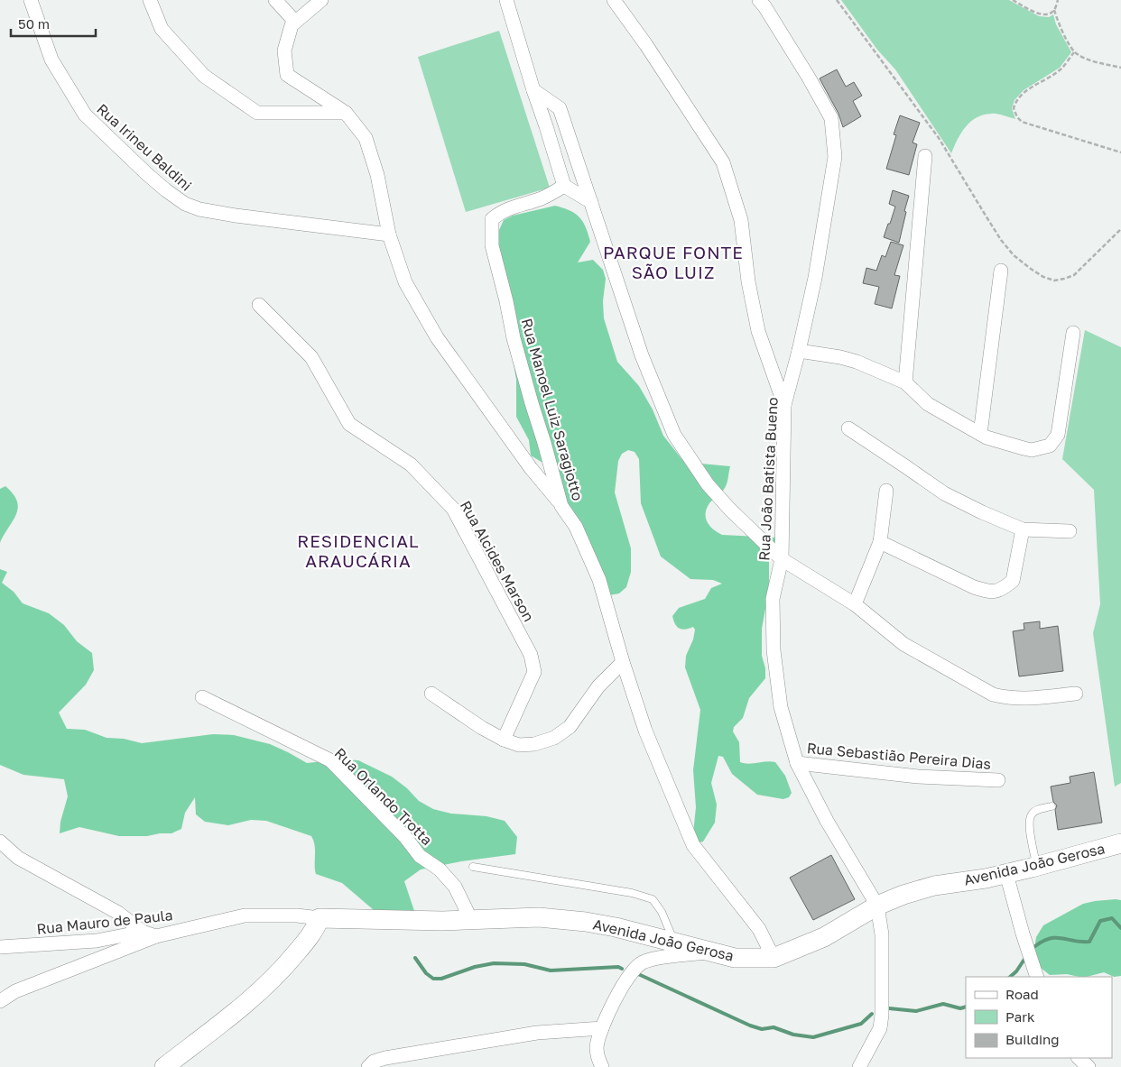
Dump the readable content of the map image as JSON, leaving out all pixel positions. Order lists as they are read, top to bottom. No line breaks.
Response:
{"streets":{"main road":["Avenida João Gerosa"],"street":["Rua Irineu Baldini","Rua Manoel Luiz Saragiotto","Rua João Batista Bueno","Rua Alcides Marson","Rua Sebastião Pereira Dias","Rua Orlando Trotta","Rua Mauro de Paula"]},"crossings":[["Rua Manoel Luiz Saragiotto","Avenida João Gerosa"],["Rua João Batista Bueno","Rua Sebastião Pereira Dias"],["Rua João Batista Bueno","Avenida João Gerosa"],["Rua Orlando Trotta","Avenida João Gerosa"],["Avenida João Gerosa","Rua Mauro de Paula"]],"districts":["PARQUE FONTE SÃO LUIZ","RESIDENCIAL ARAUCÁRIA"],"legend":["Road","Park","Building"],"scale_bar":"50 m"}
